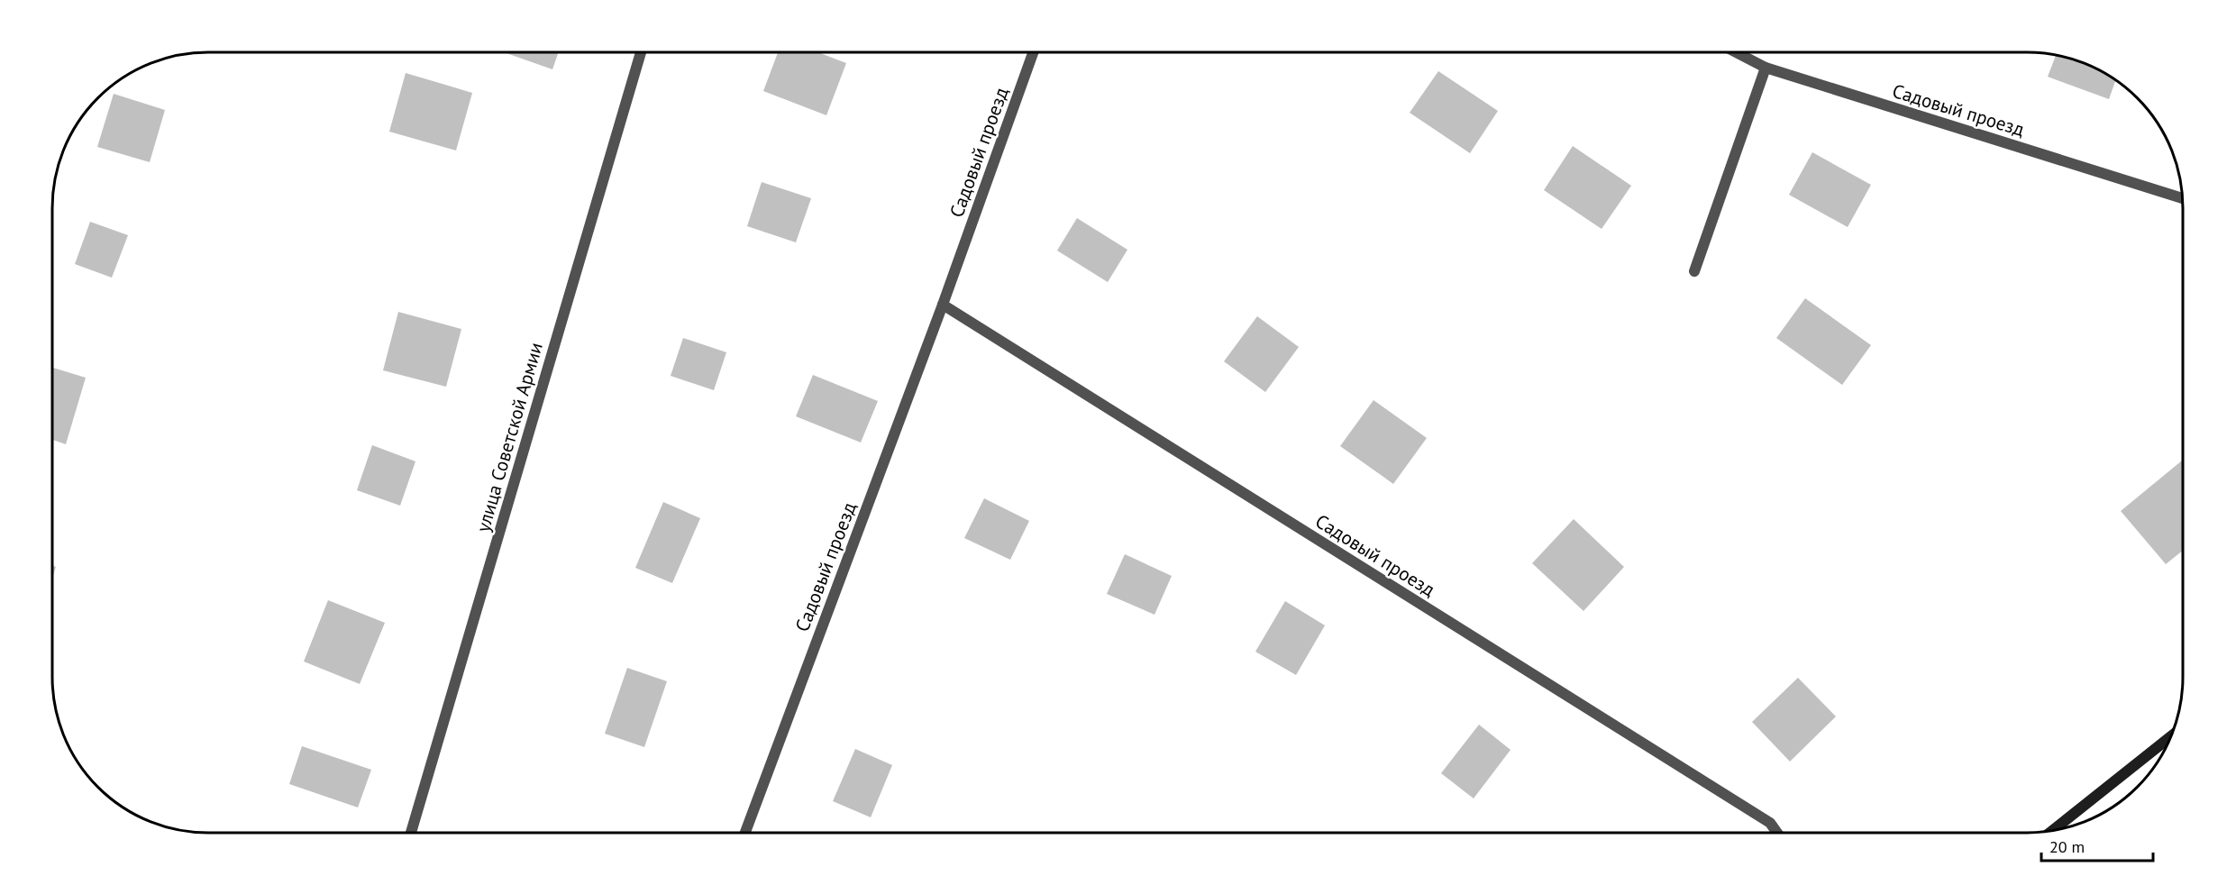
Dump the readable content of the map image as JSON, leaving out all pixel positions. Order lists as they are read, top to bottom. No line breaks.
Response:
{"streets":{"lane":["Садовый проезд","улица Советской Армии"]},"scale_bar":"20 m"}
